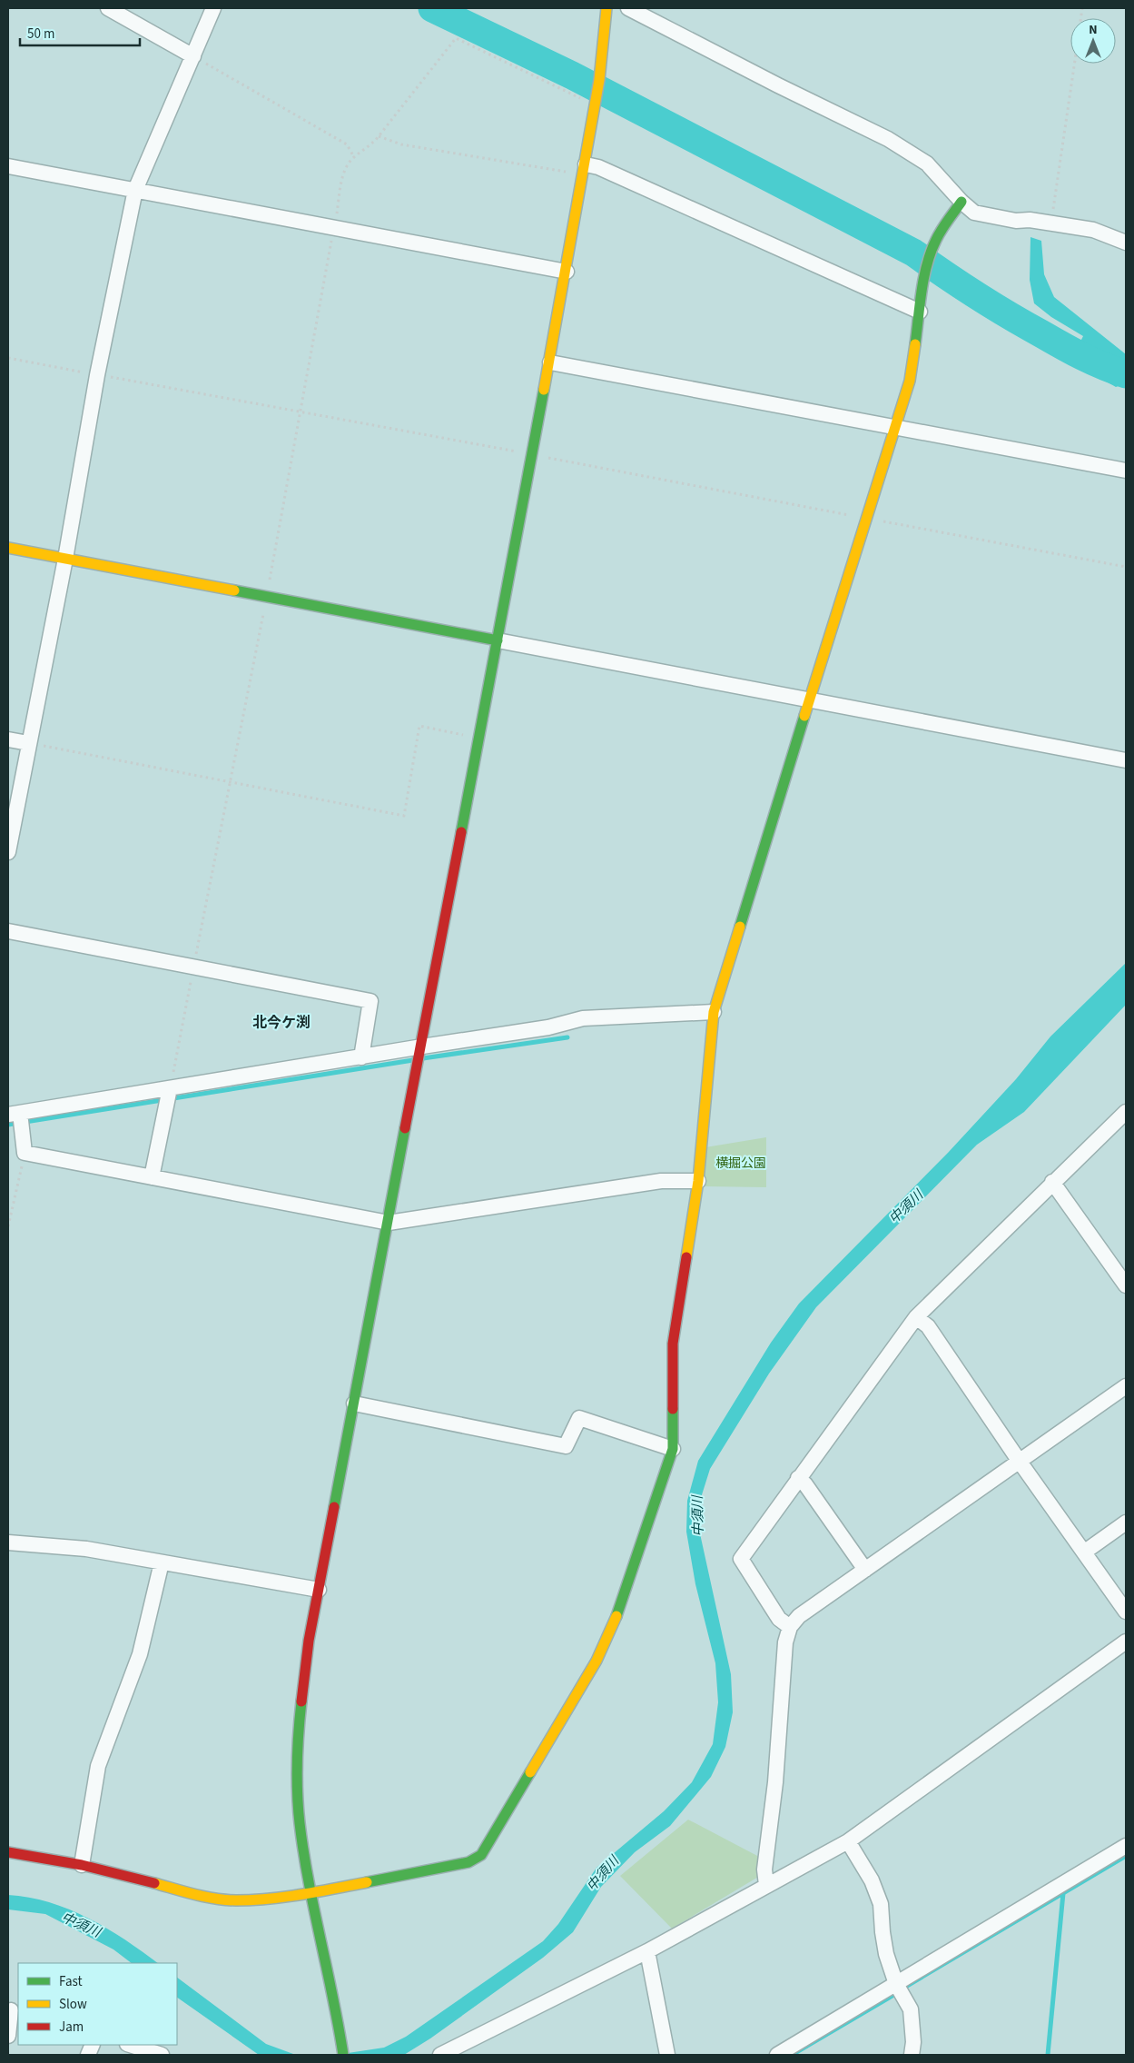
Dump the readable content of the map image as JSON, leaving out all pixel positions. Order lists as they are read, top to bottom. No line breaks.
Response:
{"districts":["北今ケ渕"],"water":["中須川"],"parks":["横掘公園"],"legend":["Fast","Slow","Jam"],"scale_bar":"50 m","north":"top"}
